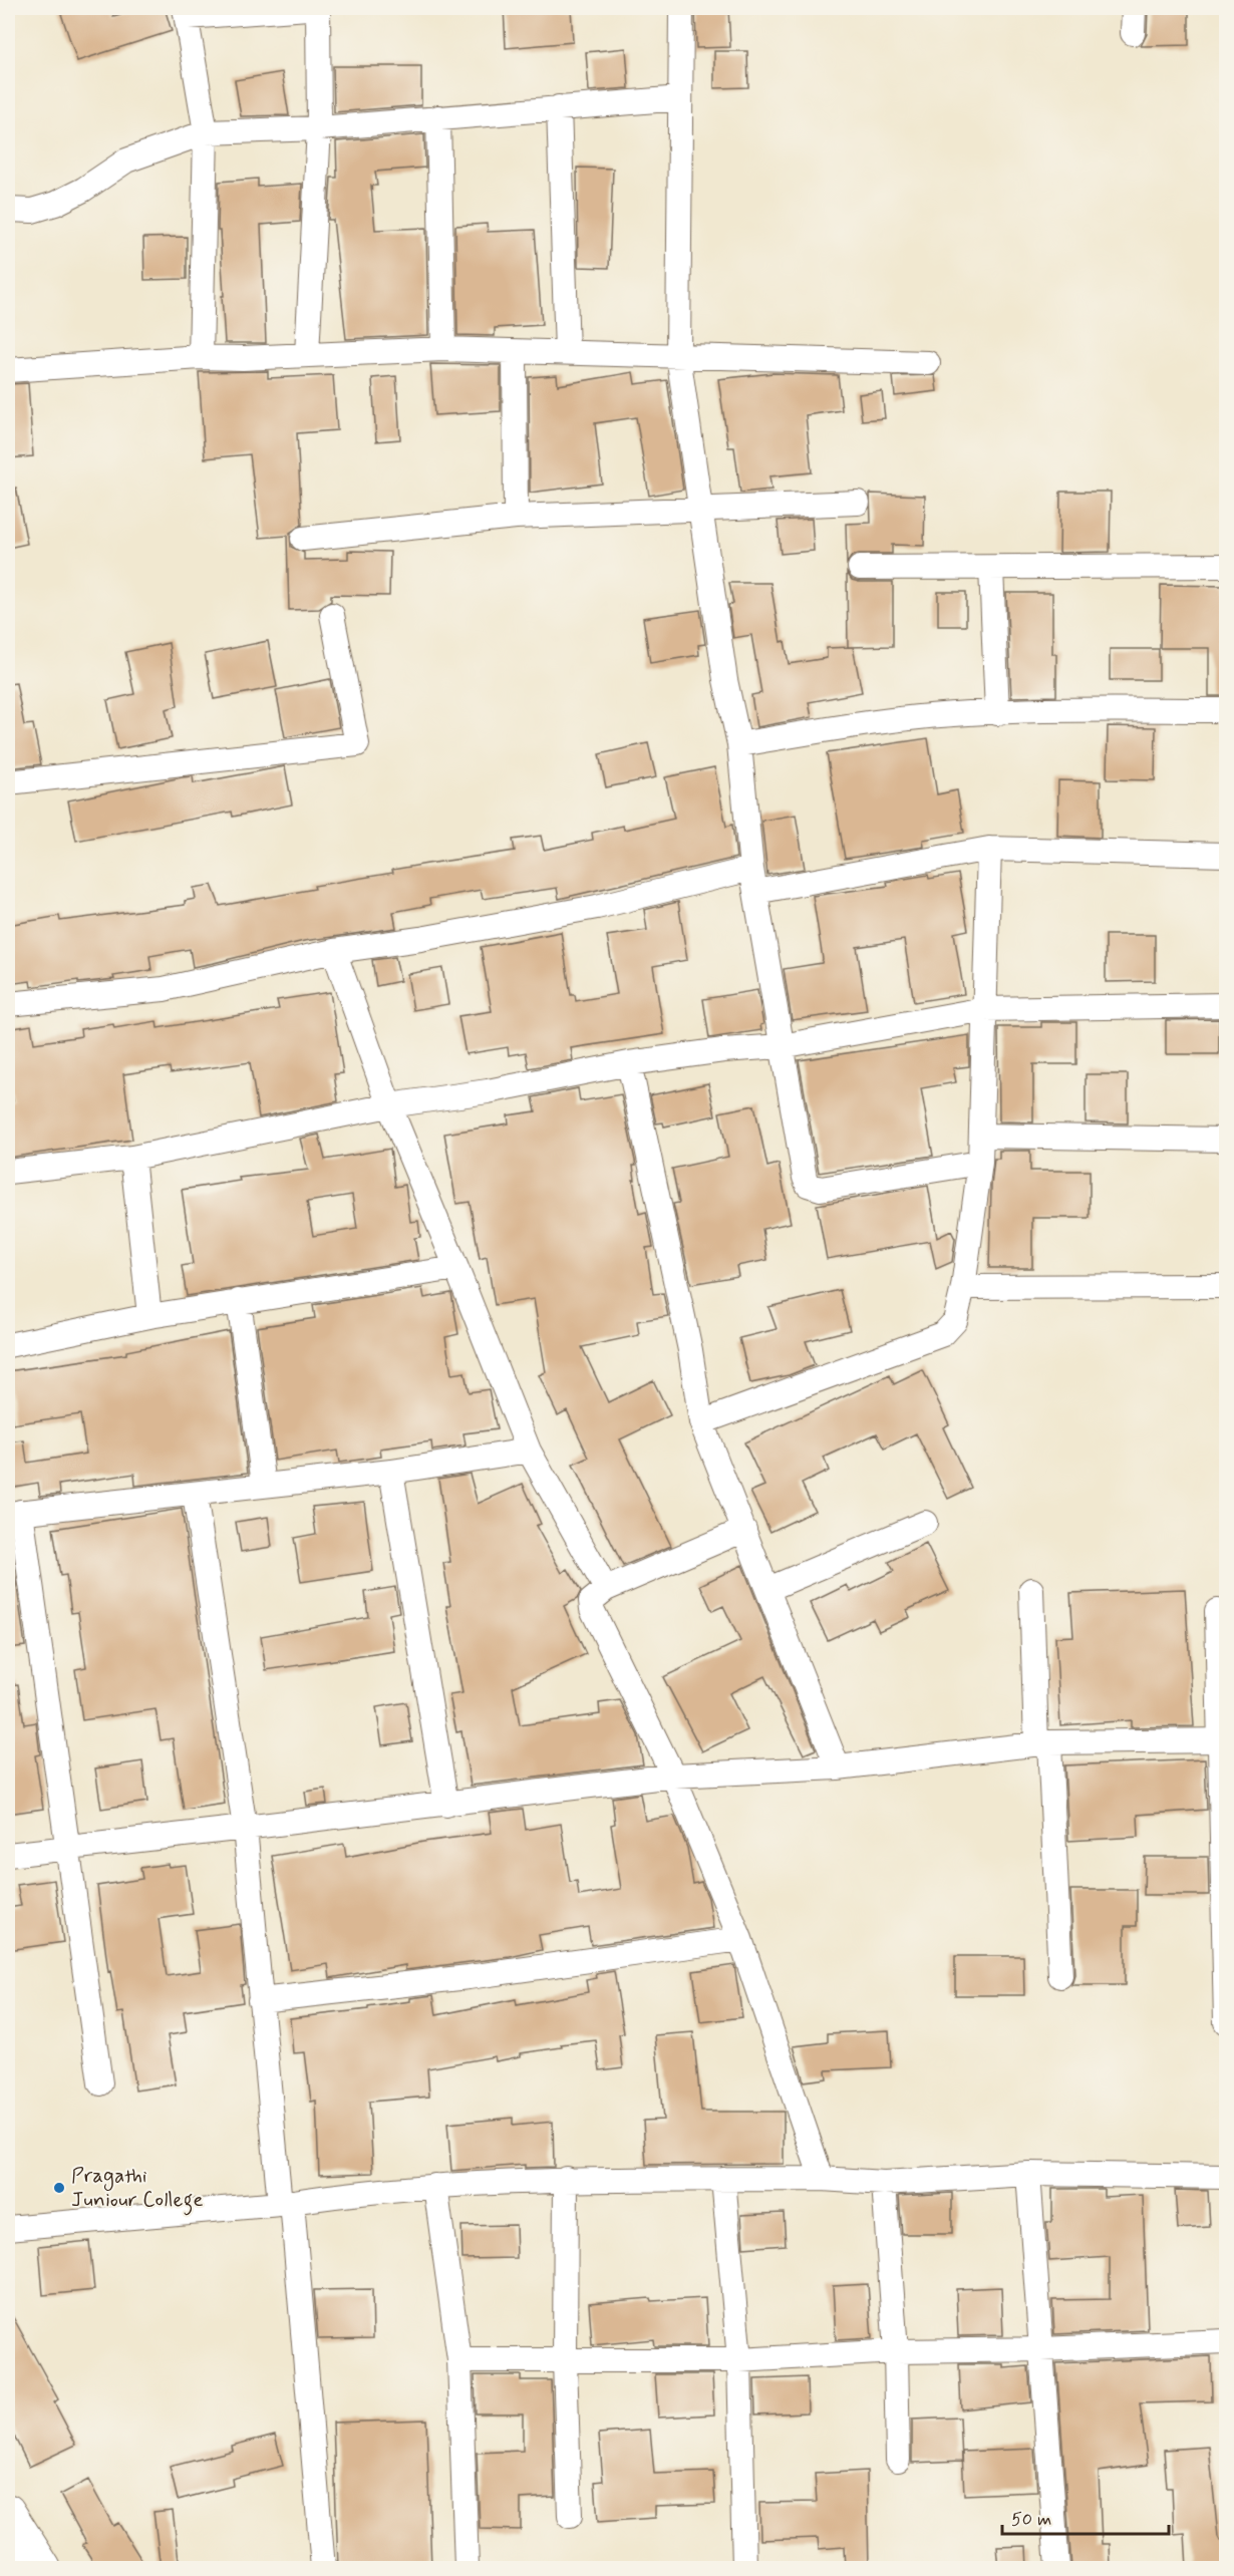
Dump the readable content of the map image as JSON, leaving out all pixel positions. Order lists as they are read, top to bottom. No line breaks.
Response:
{"places":["Pragathi Juniour College"],"scale_bar":"50 m"}
